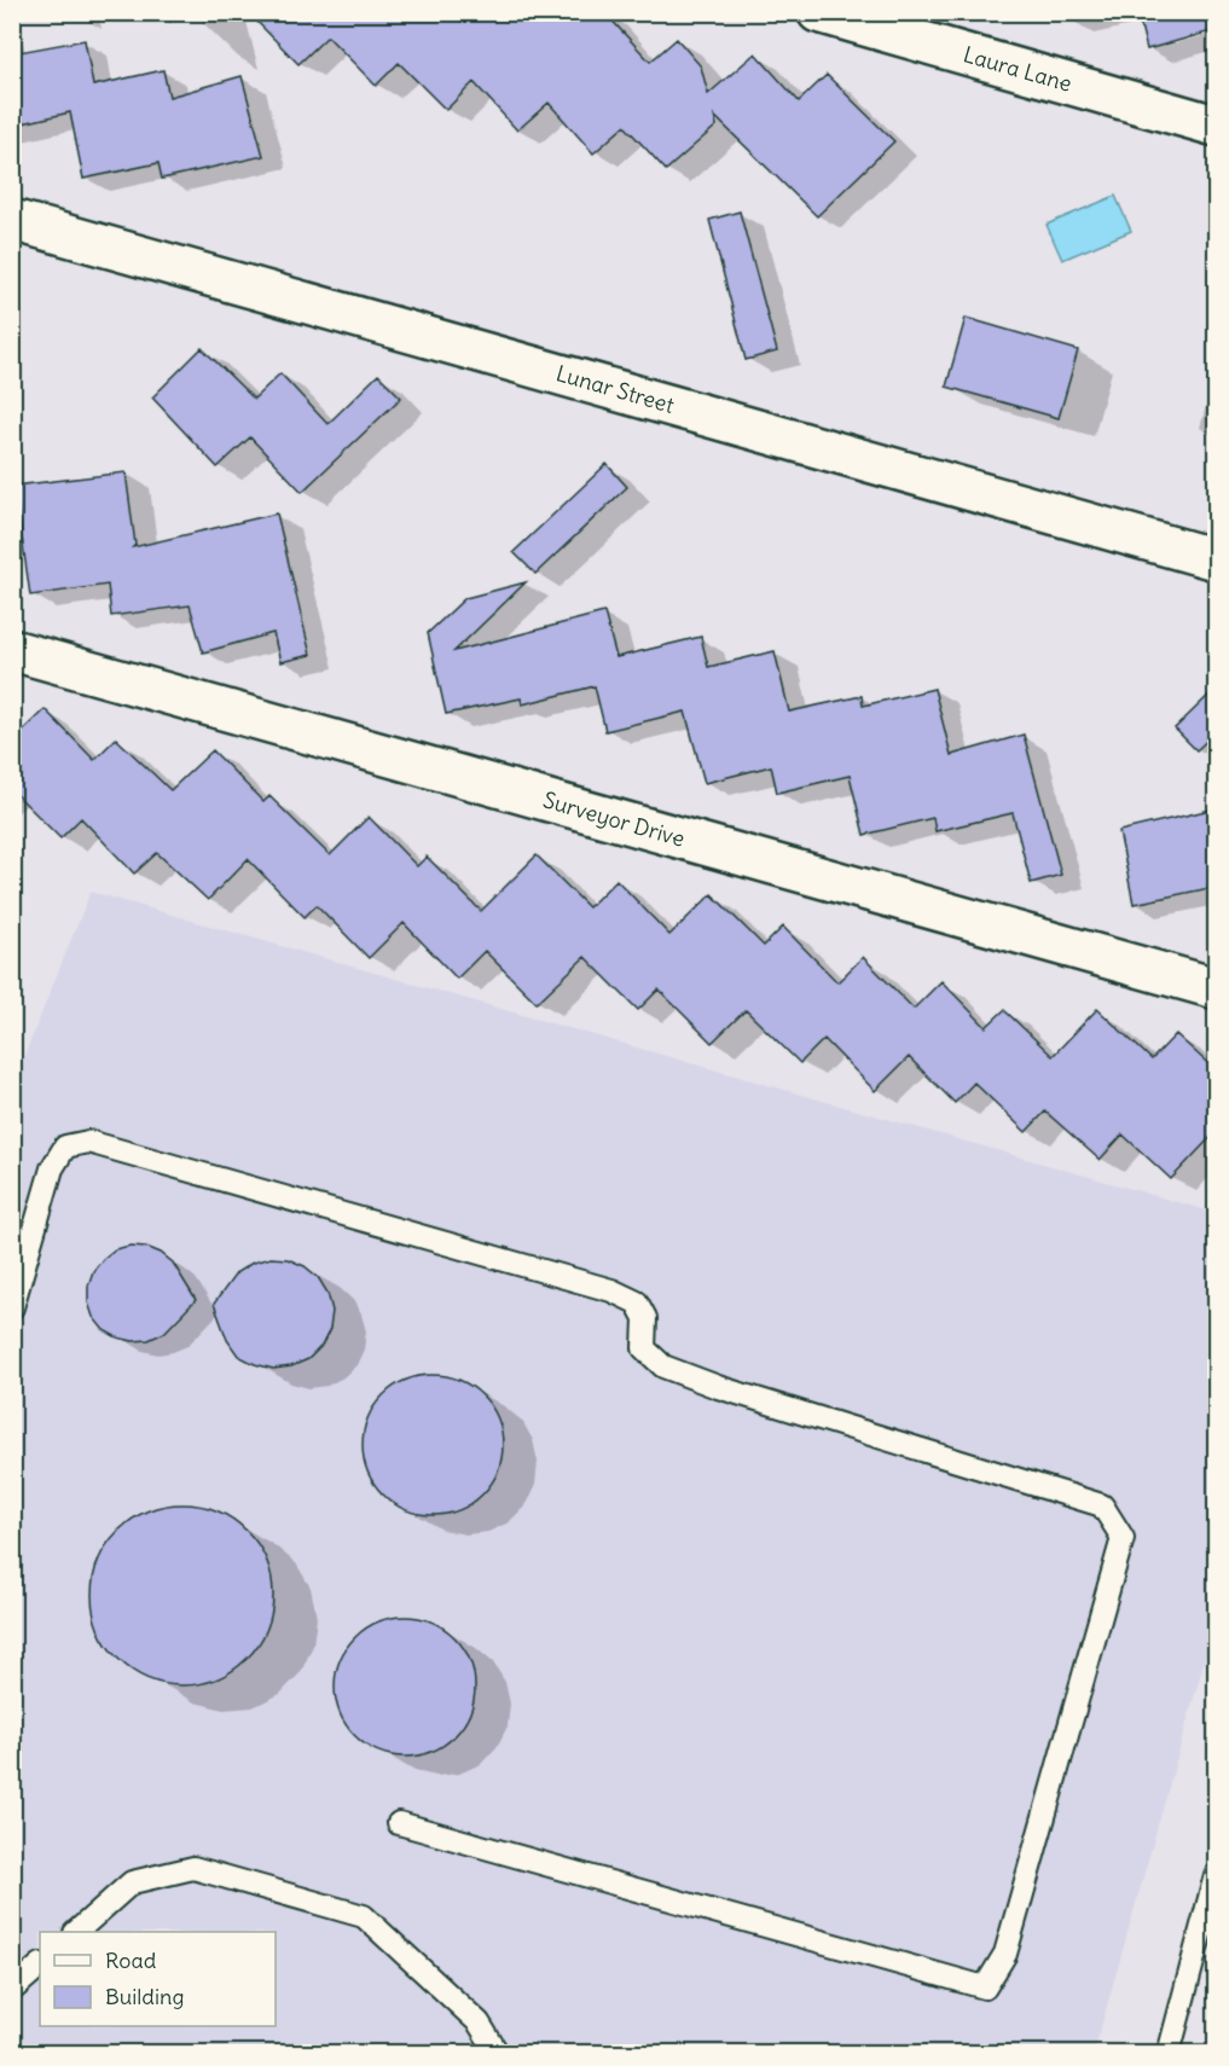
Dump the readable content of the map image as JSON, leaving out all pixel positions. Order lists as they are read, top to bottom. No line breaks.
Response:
{"streets":{"street":["Laura Lane","Lunar Street","Surveyor Drive"]},"legend":["Road","Building"]}
